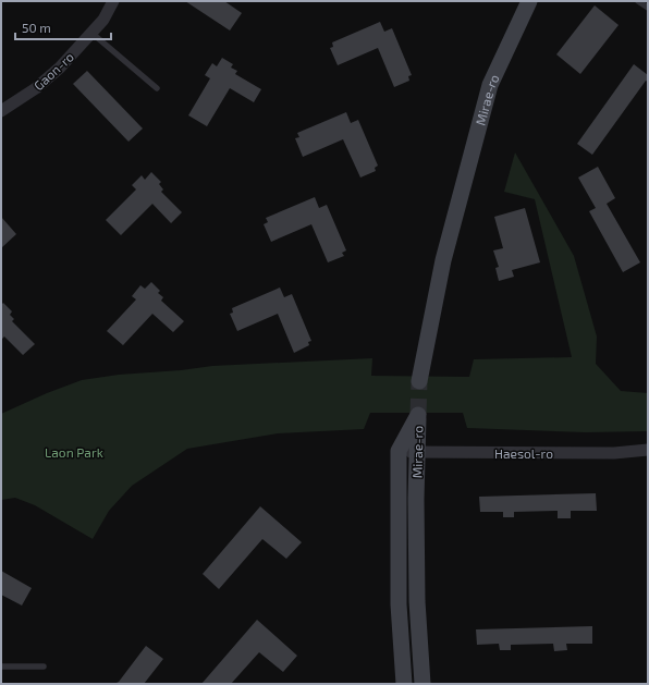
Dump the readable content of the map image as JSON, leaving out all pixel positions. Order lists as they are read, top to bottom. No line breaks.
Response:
{"streets":{"main road":["Mirae-ro"],"street":["Gaon-ro","Haesol-ro"]},"crossings":[["Mirae-ro","Haesol-ro"]],"parks":["Laon Park"],"scale_bar":"50 m"}
